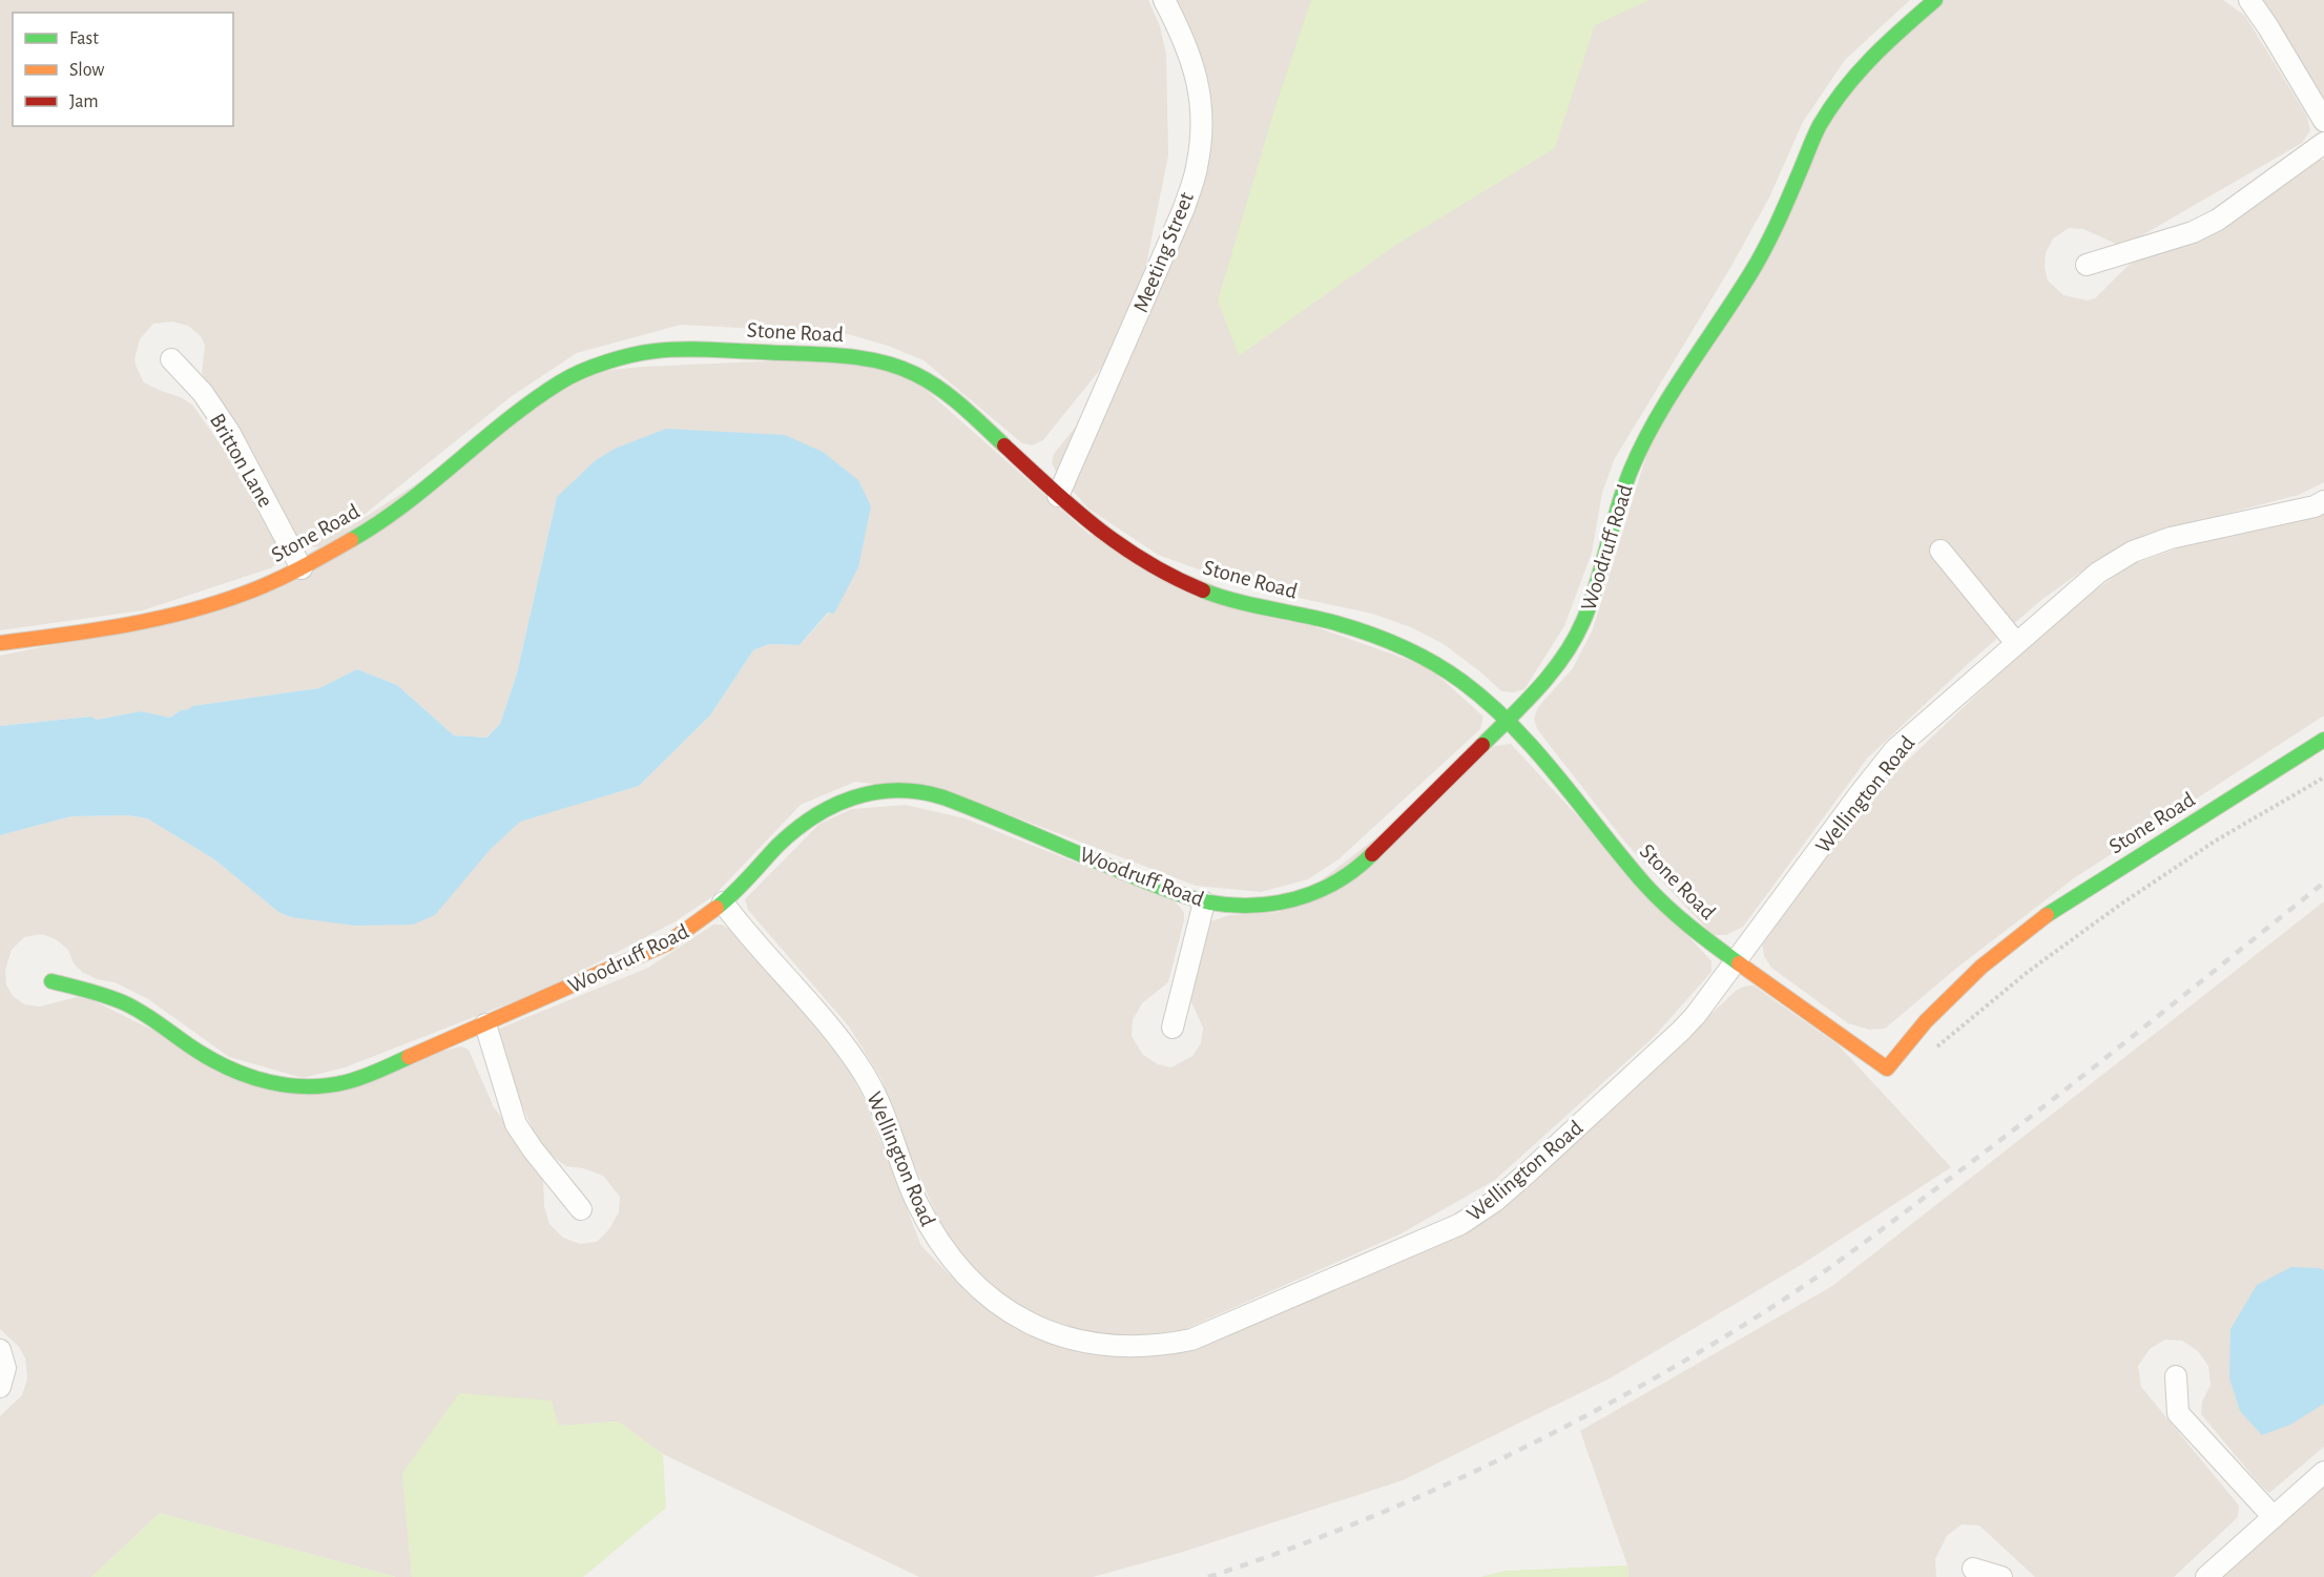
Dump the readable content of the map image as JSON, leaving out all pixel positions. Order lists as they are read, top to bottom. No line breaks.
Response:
{"streets":{"street":["Meeting Street","Stone Road","Britton Lane","Woodruff Road","Wellington Road"]},"crossings":[["Meeting Street","Stone Road"],["Stone Road","Britton Lane"],["Stone Road","Woodruff Road"],["Stone Road","Wellington Road"],["Woodruff Road","Wellington Road"]],"legend":["Fast","Slow","Jam"]}
